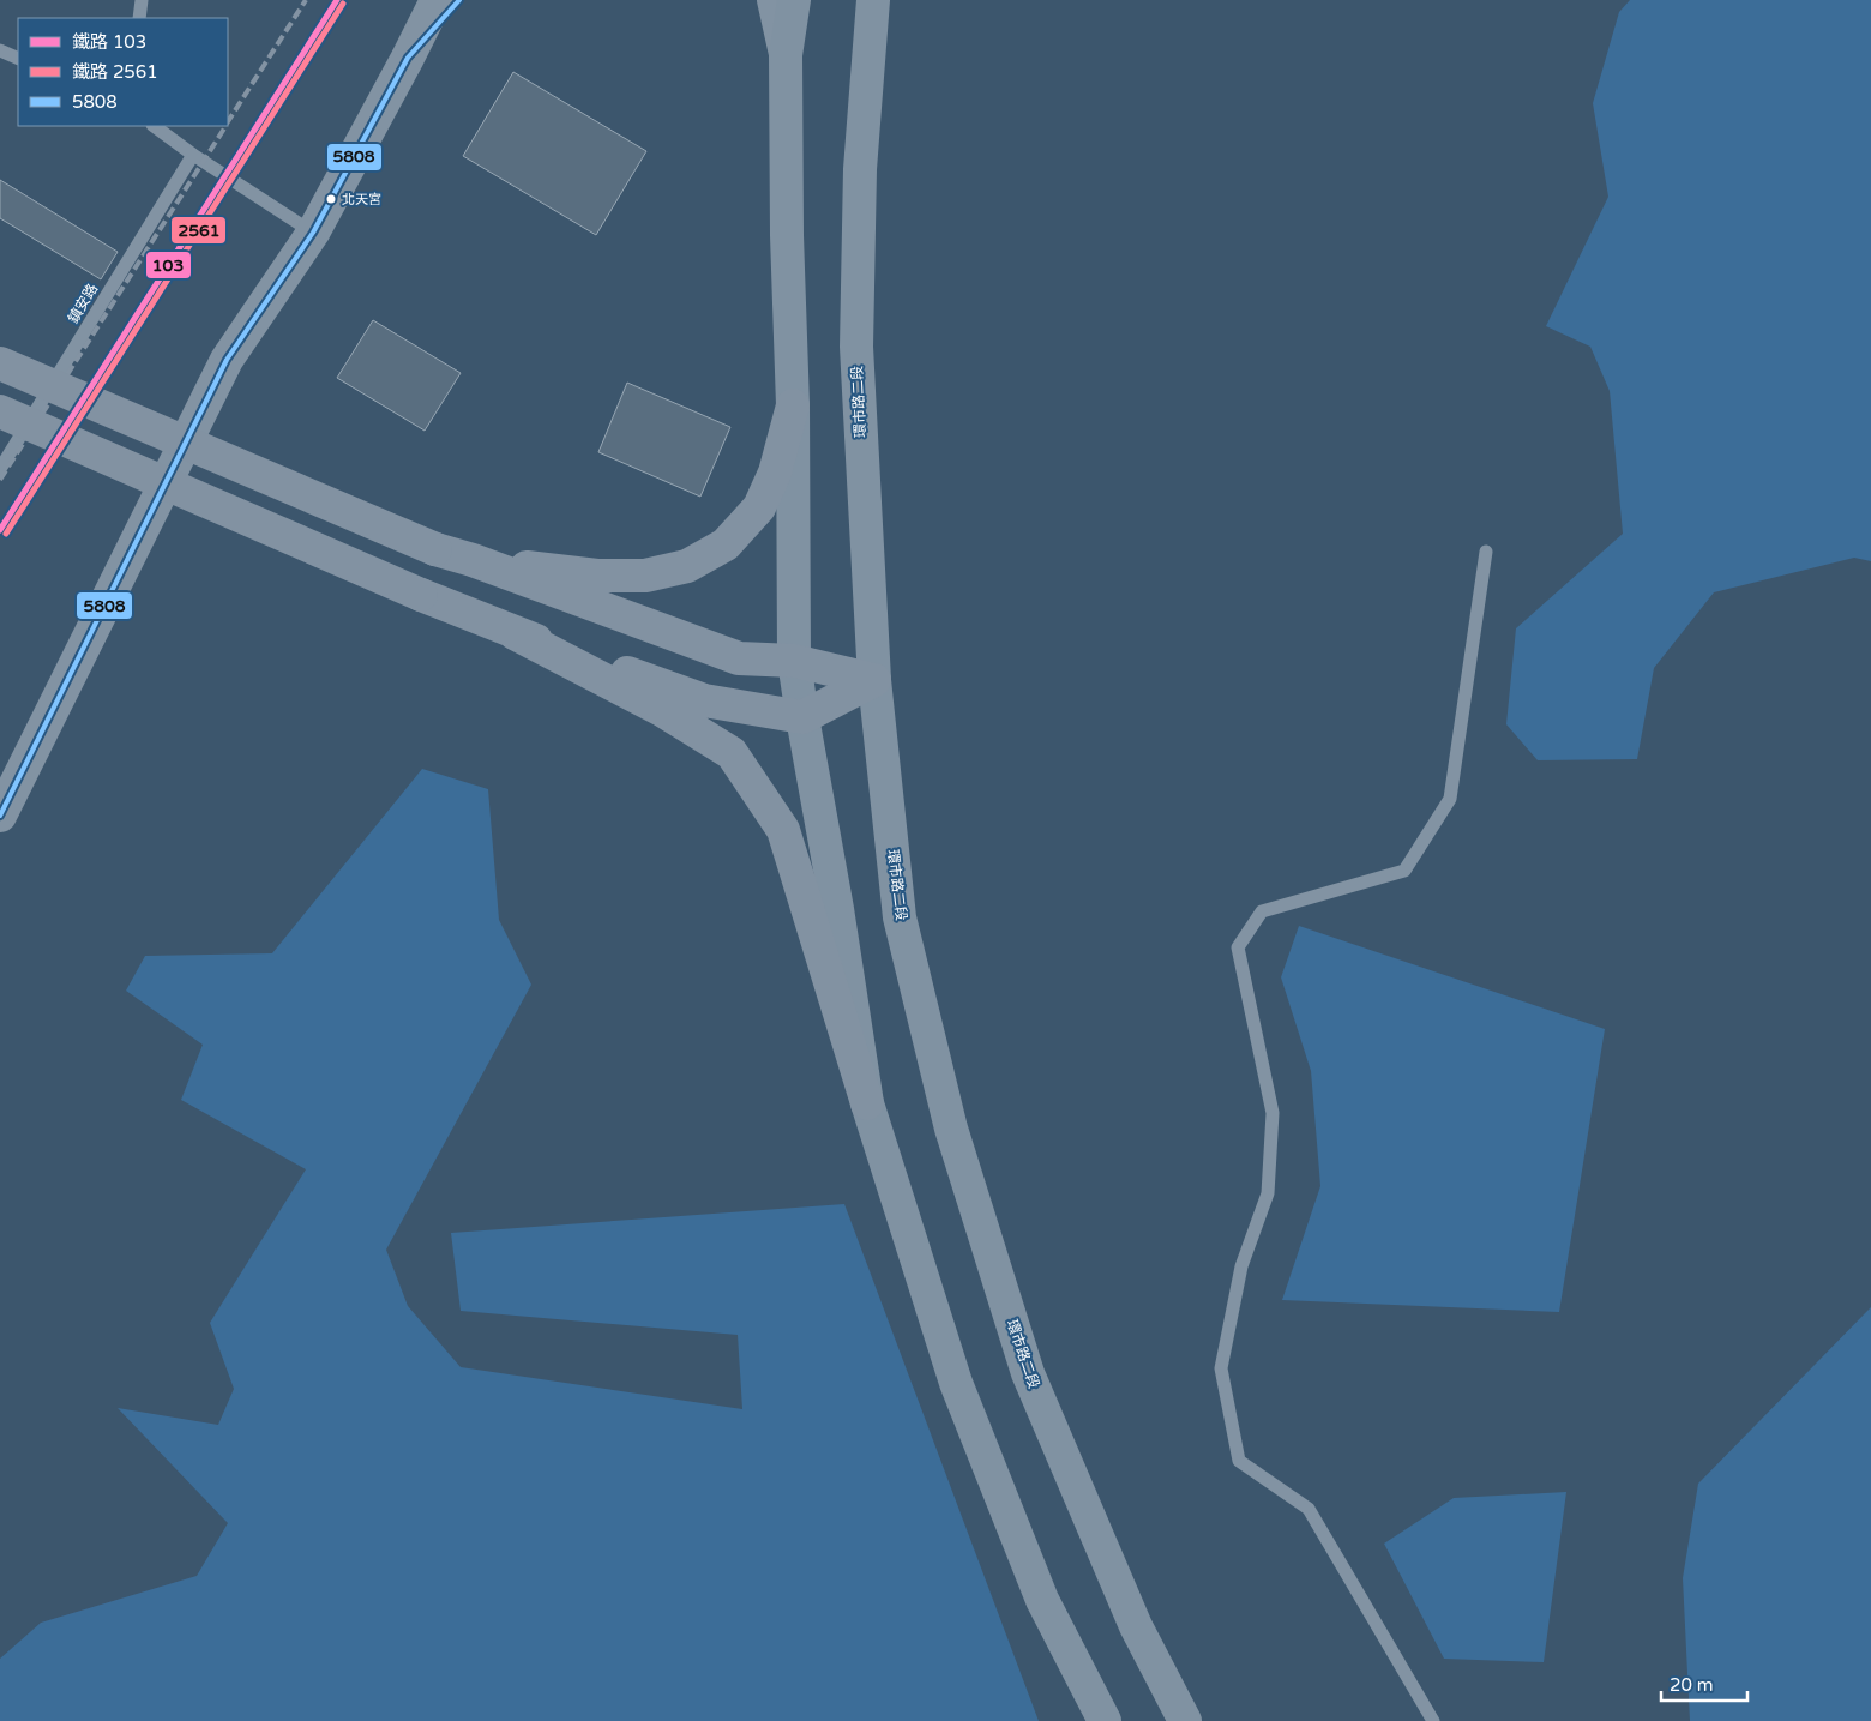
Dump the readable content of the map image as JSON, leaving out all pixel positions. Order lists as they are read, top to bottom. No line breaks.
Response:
{"streets":{"main road":["環市路二段"],"lane":["鎮安路"]},"places":["北天宮"],"lines":["rail line 103","transit line 5808","rail line 2561"],"legend":["鐵路 103","鐵路 2561","5808"],"scale_bar":"20 m"}
